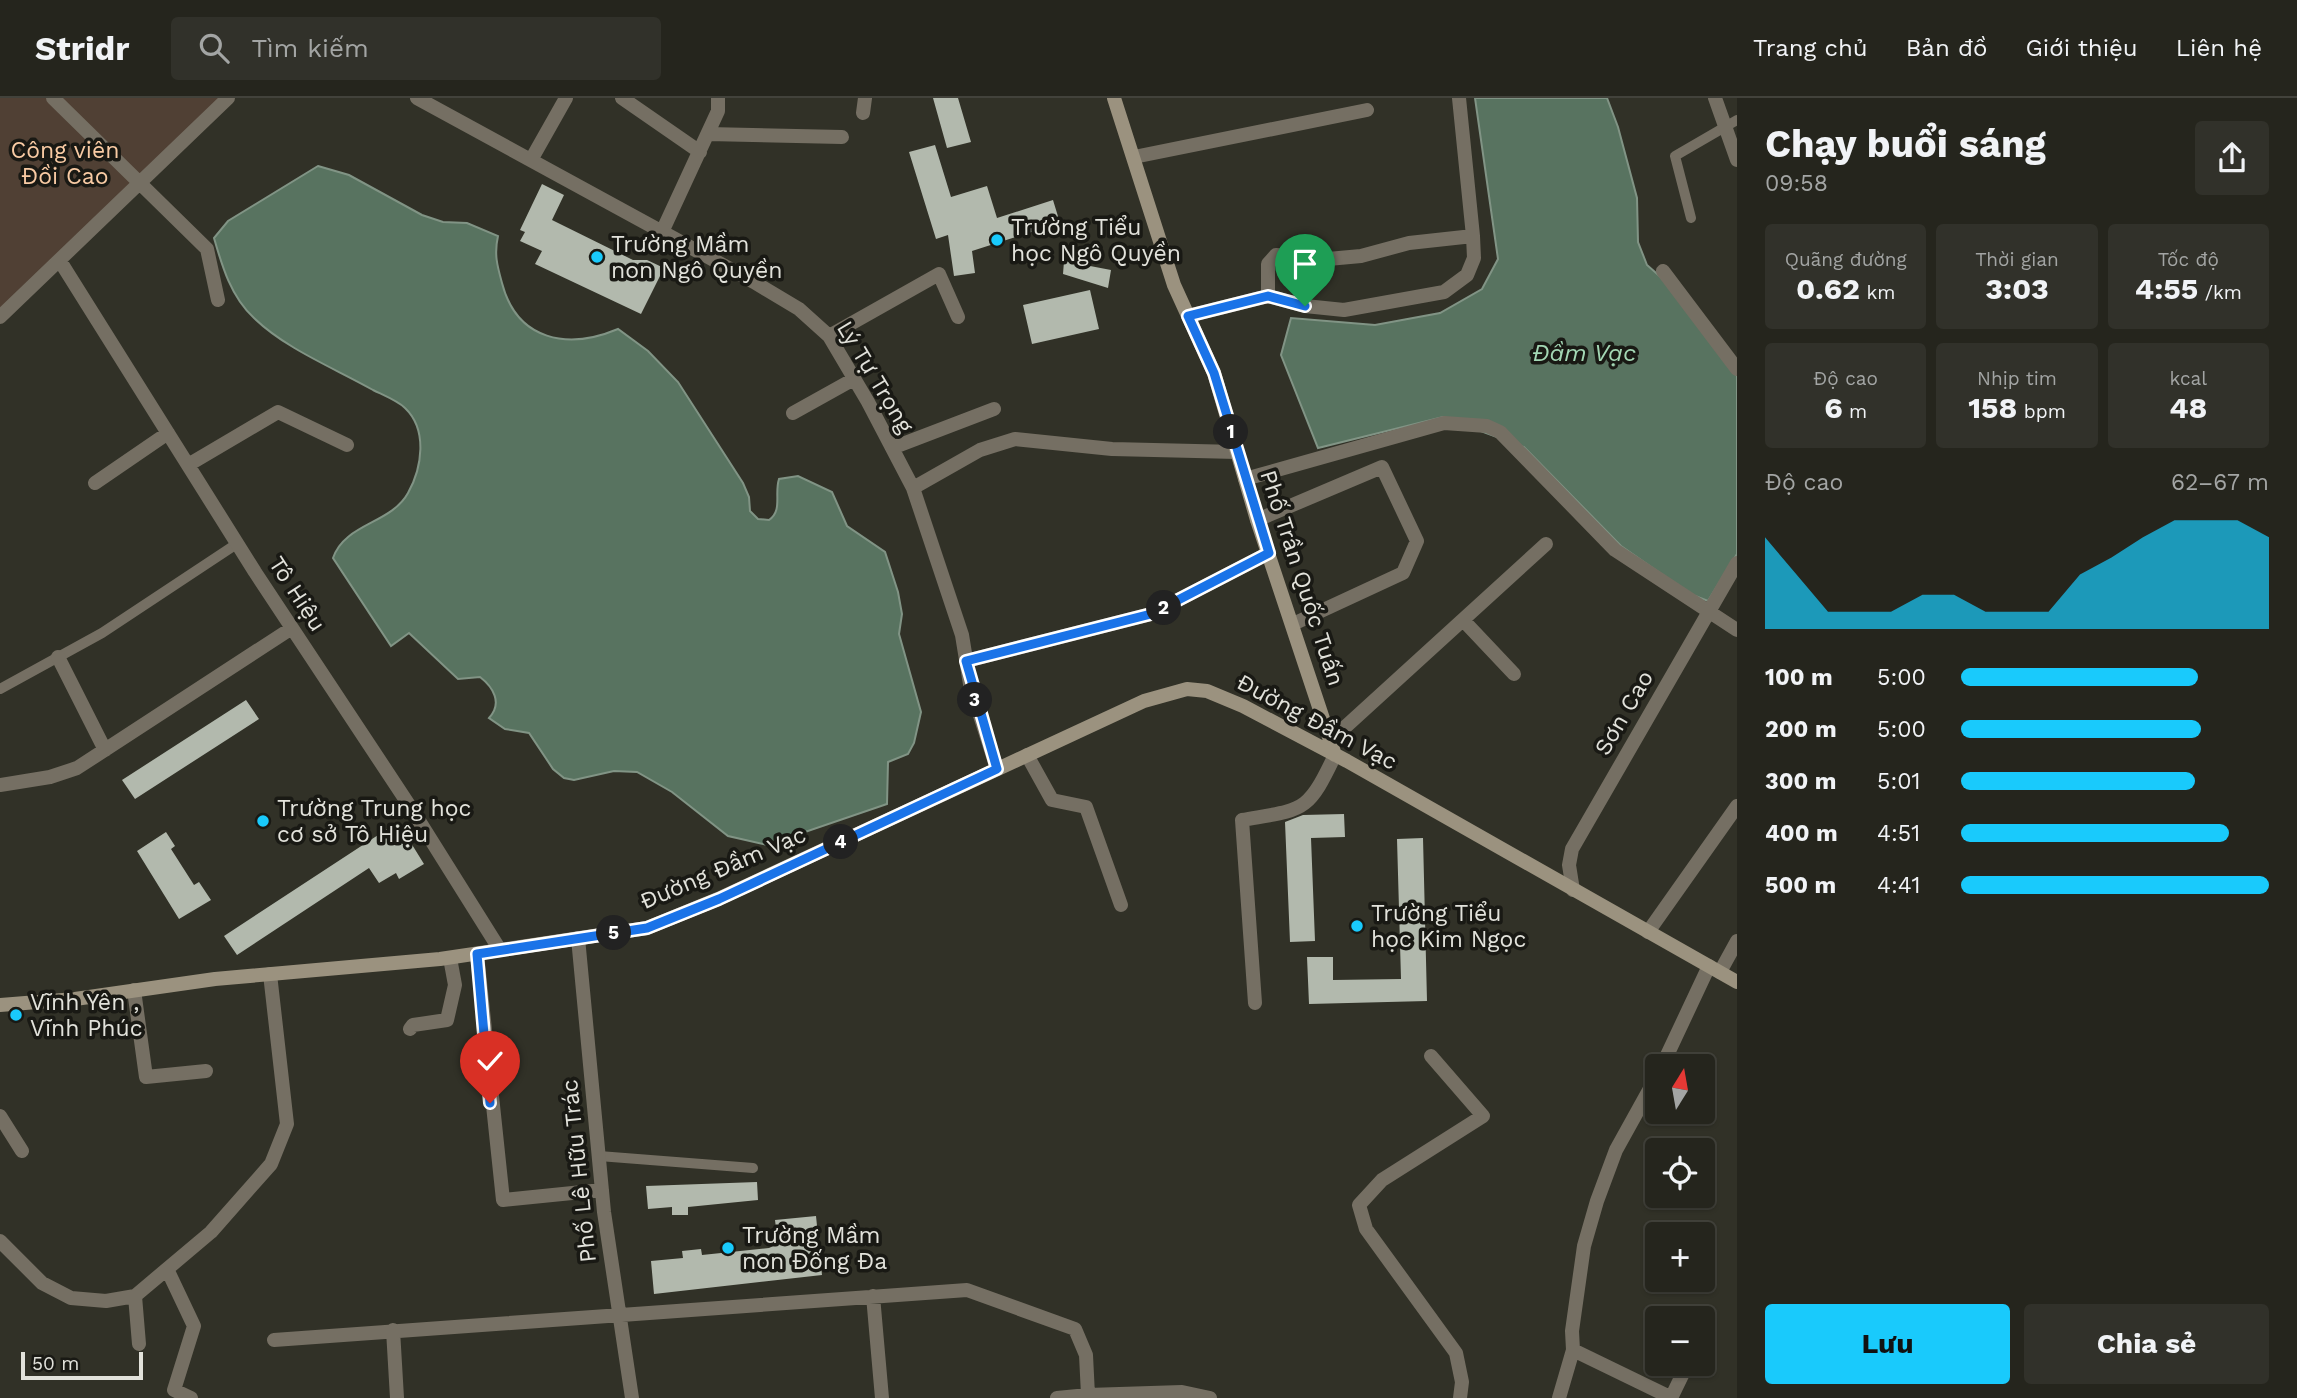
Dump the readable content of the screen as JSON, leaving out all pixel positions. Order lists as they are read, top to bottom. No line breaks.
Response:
{"streets":{"street":["Lý Tự Trọng","Phố Trần Quốc Tuấn","Tô Hiệu","Sơn Cao","Đường Đầm Vạc","Phố Lê Hữu Trác"]},"crossings":[["Lý Tự Trọng","Đường Đầm Vạc"],["Phố Trần Quốc Tuấn","Đường Đầm Vạc"],["Tô Hiệu","Đường Đầm Vạc"],["Sơn Cao","Đường Đầm Vạc"],["Đường Đầm Vạc","Phố Lê Hữu Trác"]],"water":["Đầm Vạc"],"parks":["Công viên Đồi Cao"],"places":["Trường Tiểu học Ngô Quyền","Trường Mầm non Ngô Quyền","Trường Trung học cơ sở Tô Hiệu","Trường Tiểu học Kim Ngọc","Vĩnh Yên , Vĩnh Phúc","Trường Mầm non Đống Đa"],"scale_bar":"50 m","north":"top","page":{"header":"Stridr","search":"Tìm kiếm","nav":["Trang chủ","Bản đồ","Giới thiệu","Liên hệ"],"heading":["Chạy buổi sáng","09:58"],"stats":[["Quãng đường","0.62 km"],["Thời gian","3:03"],["Tốc độ","4:55 /km"],["Độ cao","6 m"],["Nhịp tim","158 bpm"],["kcal","48"]],"pins":["1","2","3","4","5"],"chart":["Độ cao","62–67 m"],"list":[{"name":"100 m","note":"5:00"},{"name":"200 m","note":"5:00"},{"name":"300 m","note":"5:01"},{"name":"400 m","note":"4:51"},{"name":"500 m","note":"4:41"}],"map_buttons":["+","−"],"buttons":["Lưu","Chia sẻ"],"scale":"50 m"}}
